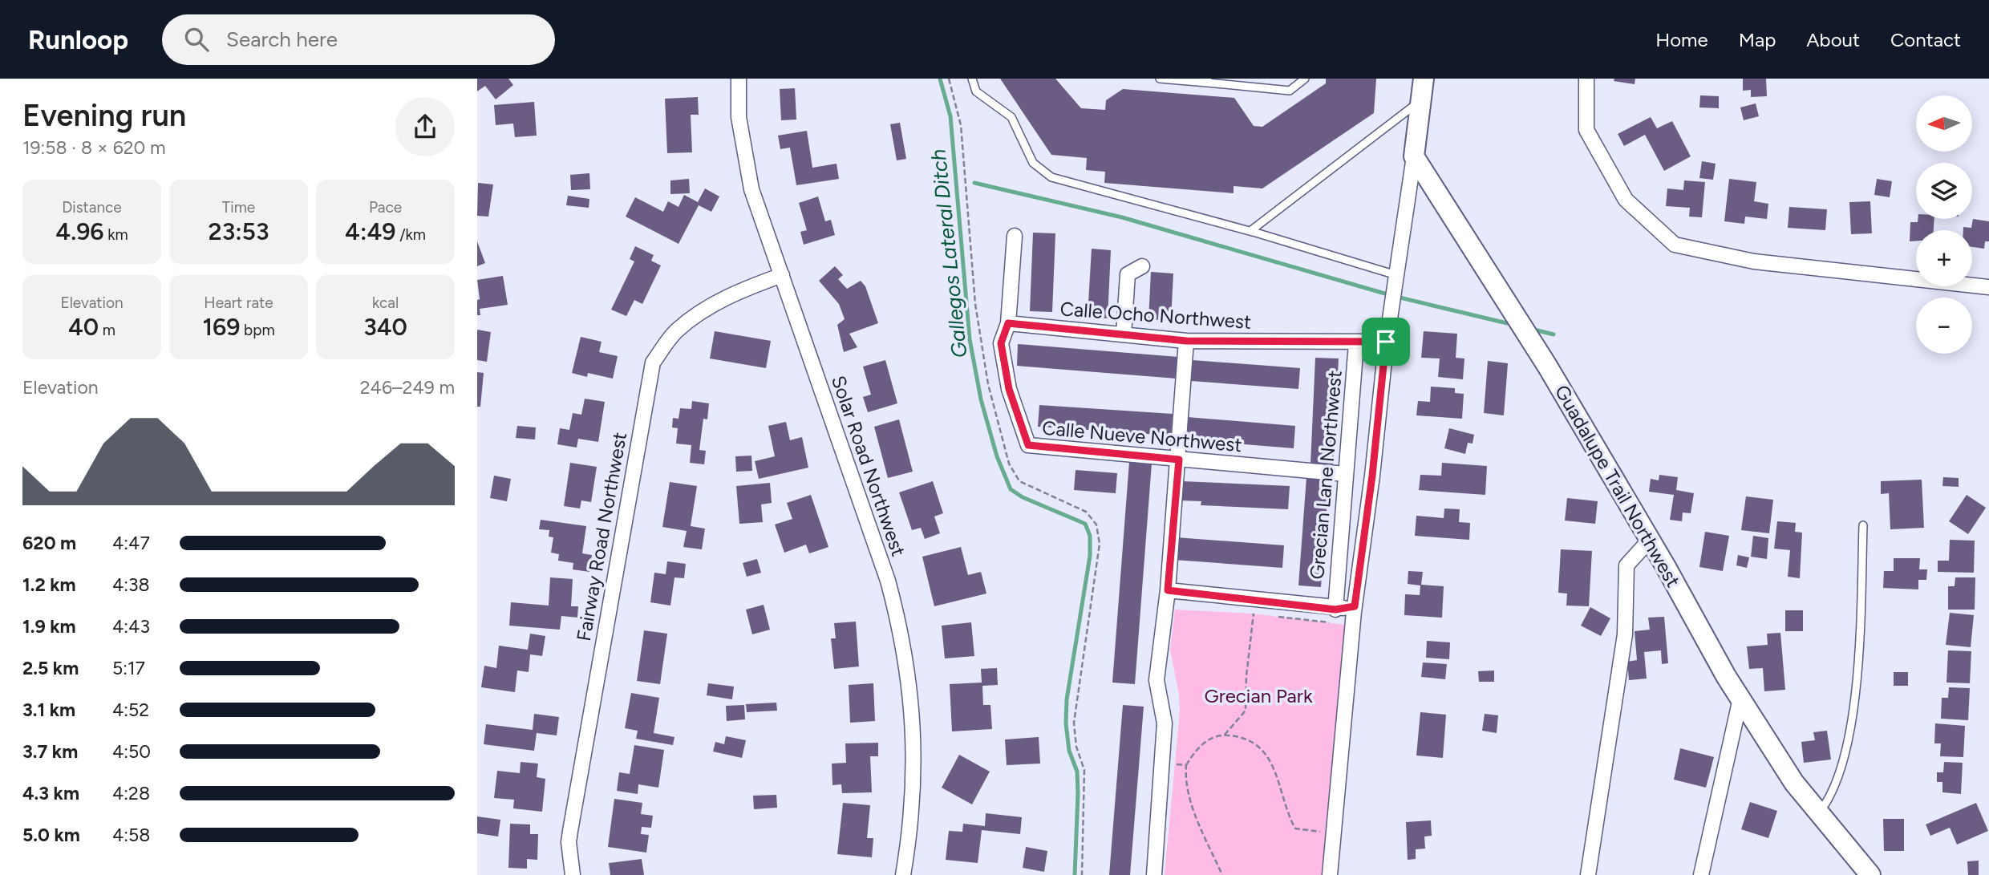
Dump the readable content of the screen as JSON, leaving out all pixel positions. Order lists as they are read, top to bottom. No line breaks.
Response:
{"streets":{"street":["Calle Ocho Northwest","Calle Nueve Northwest","Solar Road Northwest","Grecian Lane Northwest","Guadalupe Trail Northwest","Fairway Road Northwest"]},"crossings":[["Calle Ocho Northwest","Calle Nueve Northwest"],["Calle Ocho Northwest","Grecian Lane Northwest"],["Calle Nueve Northwest","Grecian Lane Northwest"],["Solar Road Northwest","Fairway Road Northwest"]],"water":["Gallegos Lateral Ditch"],"parks":["Grecian Park"],"north":"left","page":{"header":"Runloop","search":"Search here","nav":["Home","Map","About","Contact"],"heading":["Evening run","19:58 · 8 × 620 m"],"map_buttons":["+","−"],"stats":[["Distance","4.96 km"],["Time","23:53"],["Pace","4:49 /km"],["Elevation","40 m"],["Heart rate","169 bpm"],["kcal","340"]],"chart":["Elevation","246–249 m"],"list":[{"name":"620 m","note":"4:47"},{"name":"1.2 km","note":"4:38"},{"name":"1.9 km","note":"4:43"},{"name":"2.5 km","note":"5:17"},{"name":"3.1 km","note":"4:52"},{"name":"3.7 km","note":"4:50"},{"name":"4.3 km","note":"4:28"},{"name":"5.0 km","note":"4:58"}]}}
